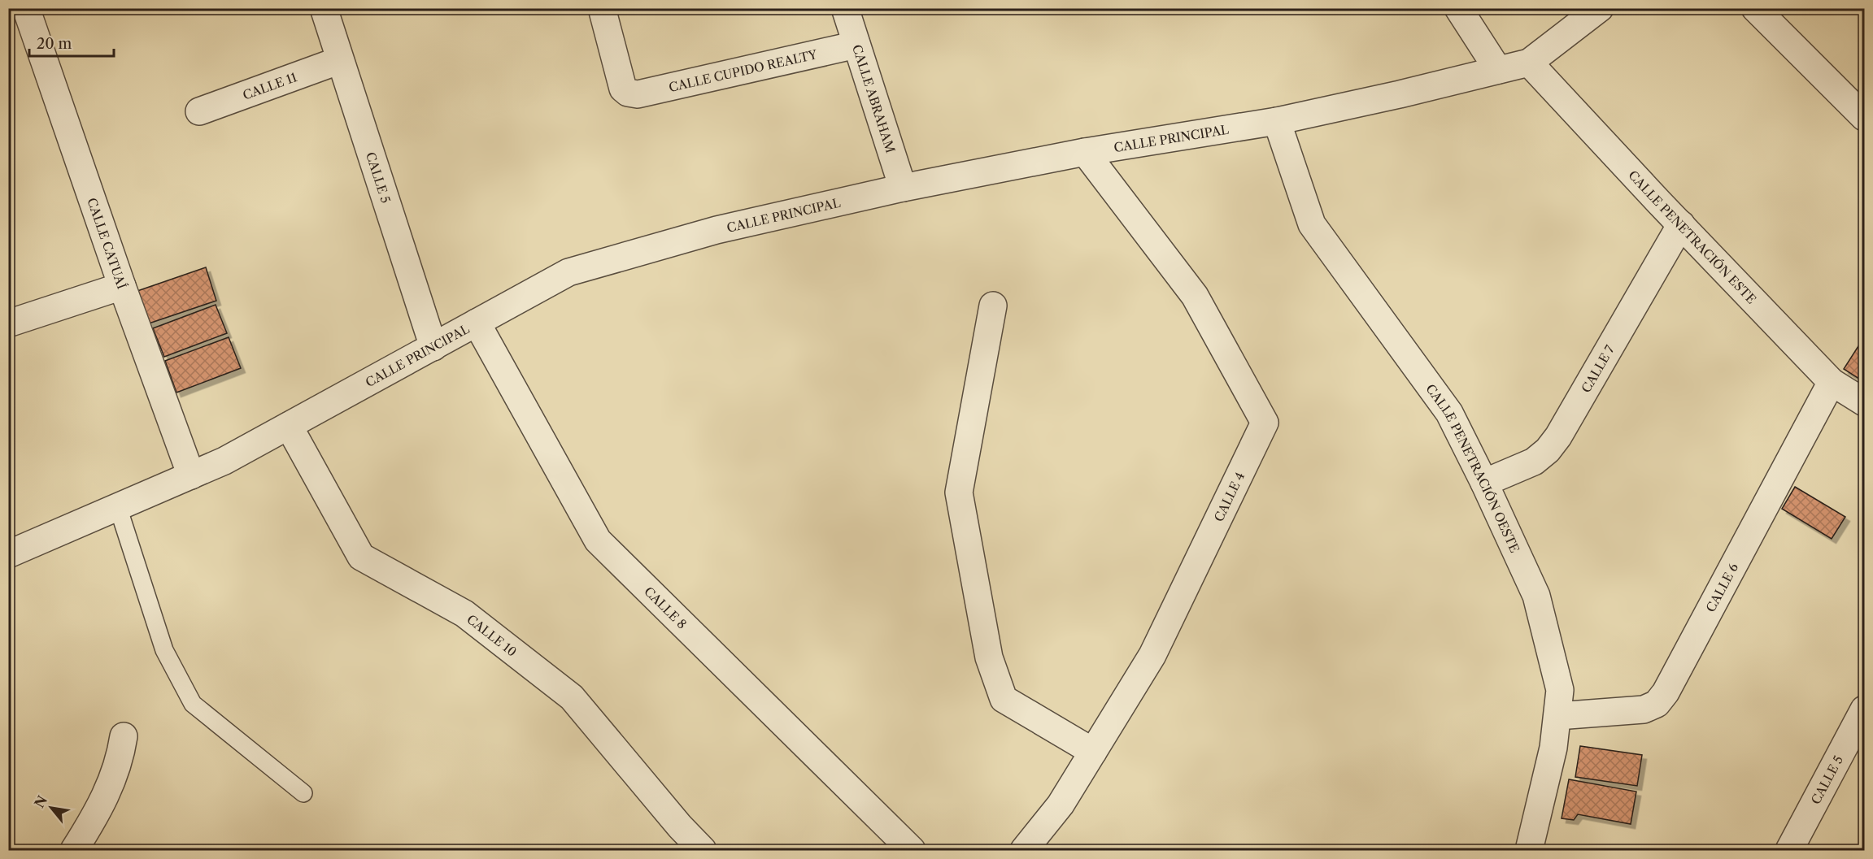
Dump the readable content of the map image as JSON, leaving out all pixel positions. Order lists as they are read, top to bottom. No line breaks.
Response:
{"streets":{"street":["CALLE CUPIDO REALTY","CALLE 11","CALLE ABRAHAM","CALLE PRINCIPAL","CALLE 5","CALLE PENETRACIÓN ESTE","CALLE CATUAÍ","CALLE 7","CALLE PENETRACIÓN OESTE","CALLE 4","CALLE 6","CALLE 8","CALLE 10"]},"crossings":[["CALLE CUPIDO REALTY","CALLE ABRAHAM"],["CALLE 11","CALLE 5"],["CALLE ABRAHAM","CALLE PRINCIPAL"],["CALLE PRINCIPAL","CALLE 5"],["CALLE PRINCIPAL","CALLE PENETRACIÓN ESTE"],["CALLE PRINCIPAL","CALLE CATUAÍ"],["CALLE PRINCIPAL","CALLE PENETRACIÓN OESTE"],["CALLE PRINCIPAL","CALLE 4"],["CALLE PRINCIPAL","CALLE 8"],["CALLE PRINCIPAL","CALLE 10"],["CALLE PENETRACIÓN ESTE","CALLE 7"],["CALLE PENETRACIÓN ESTE","CALLE 6"],["CALLE 7","CALLE PENETRACIÓN OESTE"],["CALLE PENETRACIÓN OESTE","CALLE 6"]],"scale_bar":"20 m","north":"top left"}
